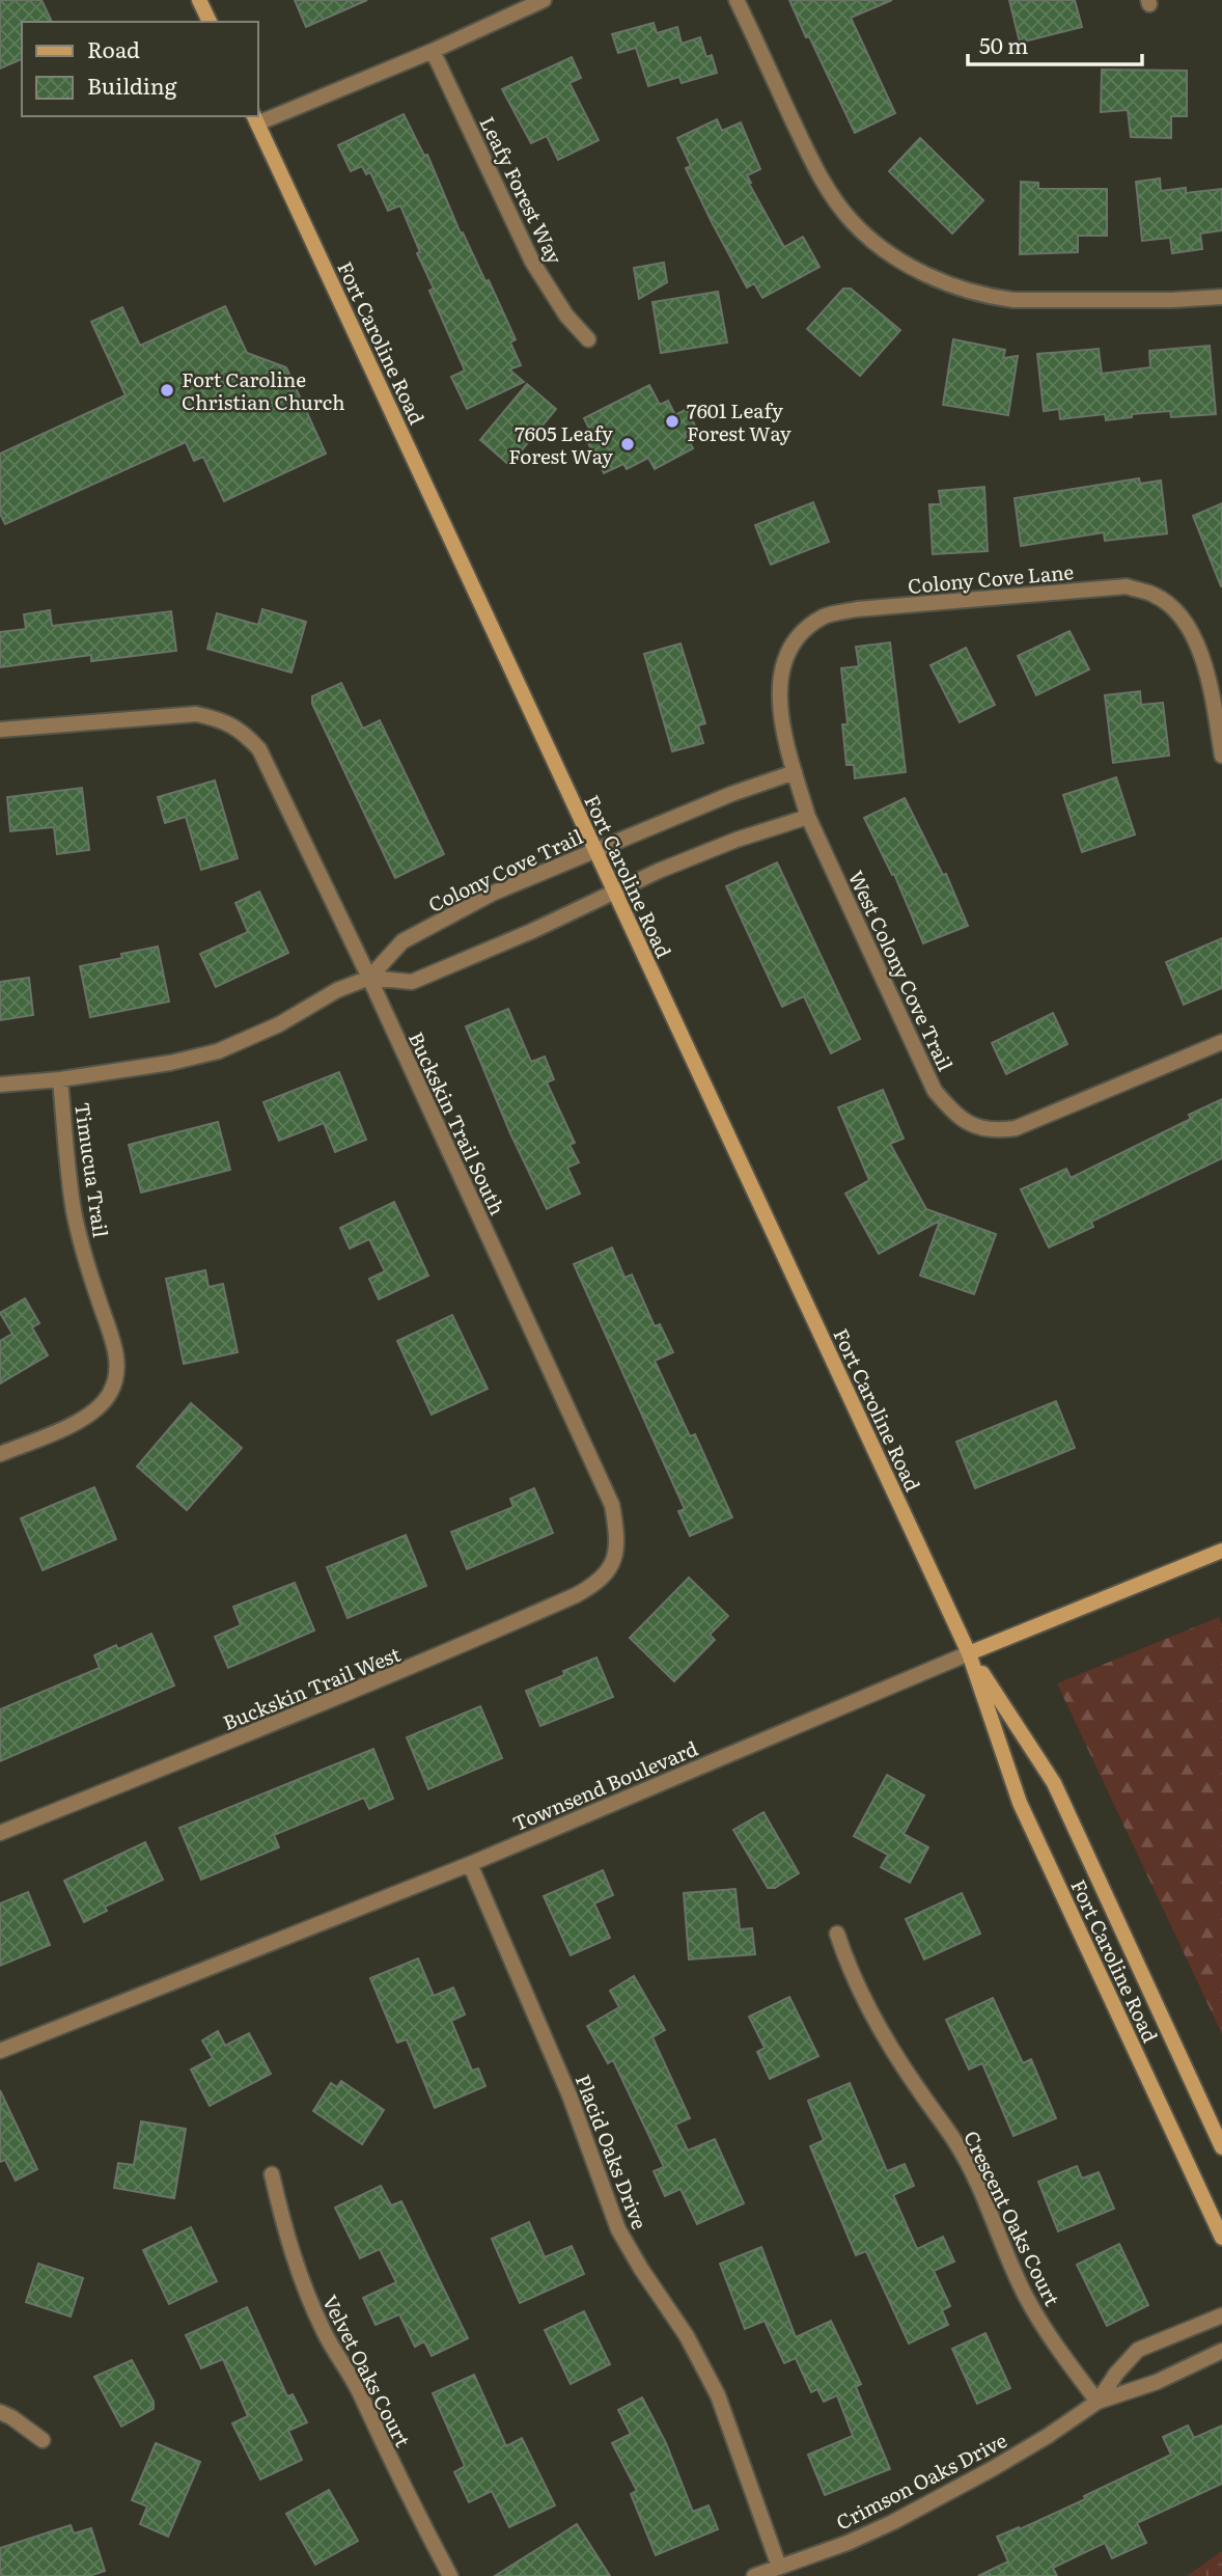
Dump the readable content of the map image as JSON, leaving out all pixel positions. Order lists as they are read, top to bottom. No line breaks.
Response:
{"streets":{"street":["Leafy Forest Way","Fort Caroline Road","Colony Cove Lane","Colony Cove Trail","West Colony Cove Trail","Buckskin Trail South","Timucua Trail","Buckskin Trail West","Townsend Boulevard","Placid Oaks Drive","Crescent Oaks Court","Velvet Oaks Court","Crimson Oaks Drive"]},"crossings":[["Fort Caroline Road","Colony Cove Trail"],["Fort Caroline Road","Townsend Boulevard"],["Colony Cove Lane","Colony Cove Trail"],["Colony Cove Lane","West Colony Cove Trail"],["Colony Cove Trail","West Colony Cove Trail"],["Colony Cove Trail","Buckskin Trail South"],["Colony Cove Trail","Timucua Trail"],["Buckskin Trail South","Buckskin Trail West"],["Townsend Boulevard","Placid Oaks Drive"],["Placid Oaks Drive","Crimson Oaks Drive"],["Crescent Oaks Court","Crimson Oaks Drive"]],"places":["Fort Caroline Christian Church","7601 Leafy Forest Way","7605 Leafy Forest Way"],"legend":["Road","Building"],"scale_bar":"50 m"}
